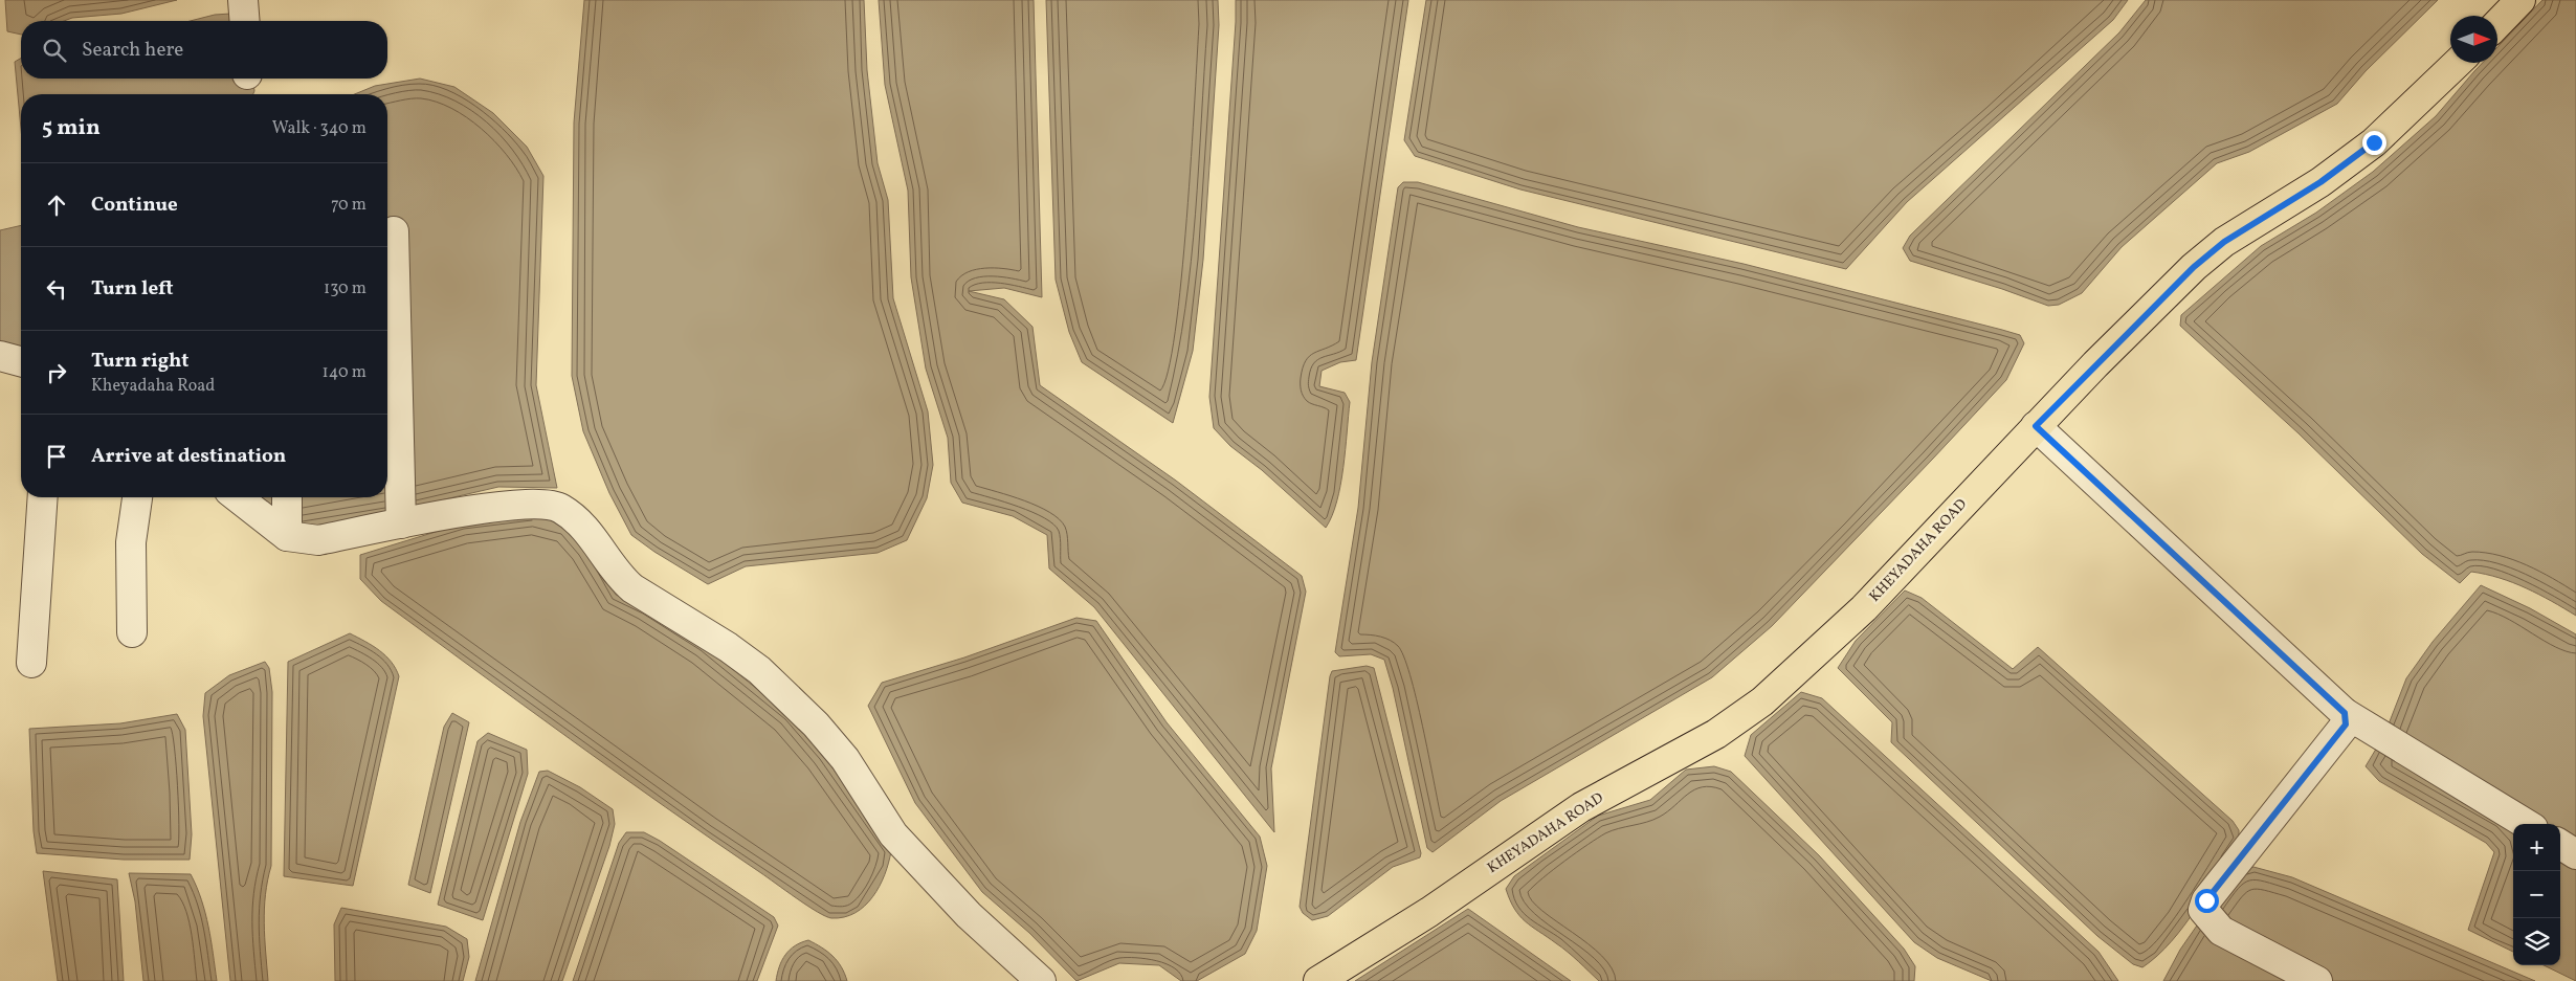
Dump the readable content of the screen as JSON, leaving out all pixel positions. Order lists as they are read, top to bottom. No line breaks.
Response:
{"streets":{"main road":["KHEYADAHA ROAD"]},"north":"right","page":{"search":"Search here","heading":["5 min","Walk · 340 m"],"list":[["Continue","70 m"],["Turn left","130 m"],["Turn right","Kheyadaha Road","140 m"],"Arrive at destination"],"map_buttons":["+","−"]}}
